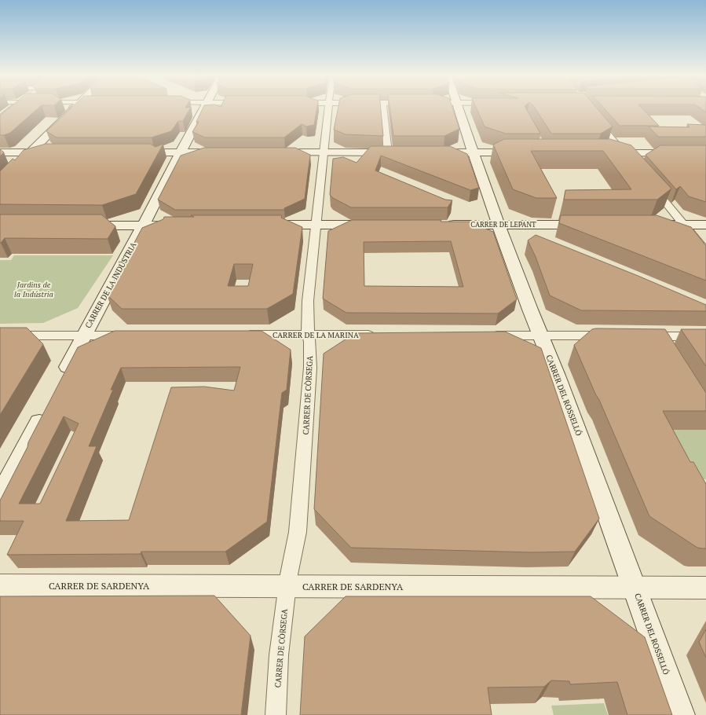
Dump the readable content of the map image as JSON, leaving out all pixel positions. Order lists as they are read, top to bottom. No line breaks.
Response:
{"streets":{"main road":["CARRER DE LEPANT","CARRER DE LA INDÚSTRIA","CARRER DEL ROSSELLÓ"],"street":["CARRER DE LA MARINA","CARRER DE CÒRSEGA","CARRER DE SARDENYA"]},"crossings":[["CARRER DE LEPANT","CARRER DEL ROSSELLÓ"],["CARRER DE LA MARINA","CARRER DE CÒRSEGA"],["CARRER DE CÒRSEGA","CARRER DE SARDENYA"],["CARRER DEL ROSSELLÓ","CARRER DE SARDENYA"]],"parks":["Jardins de la Indústria"]}
